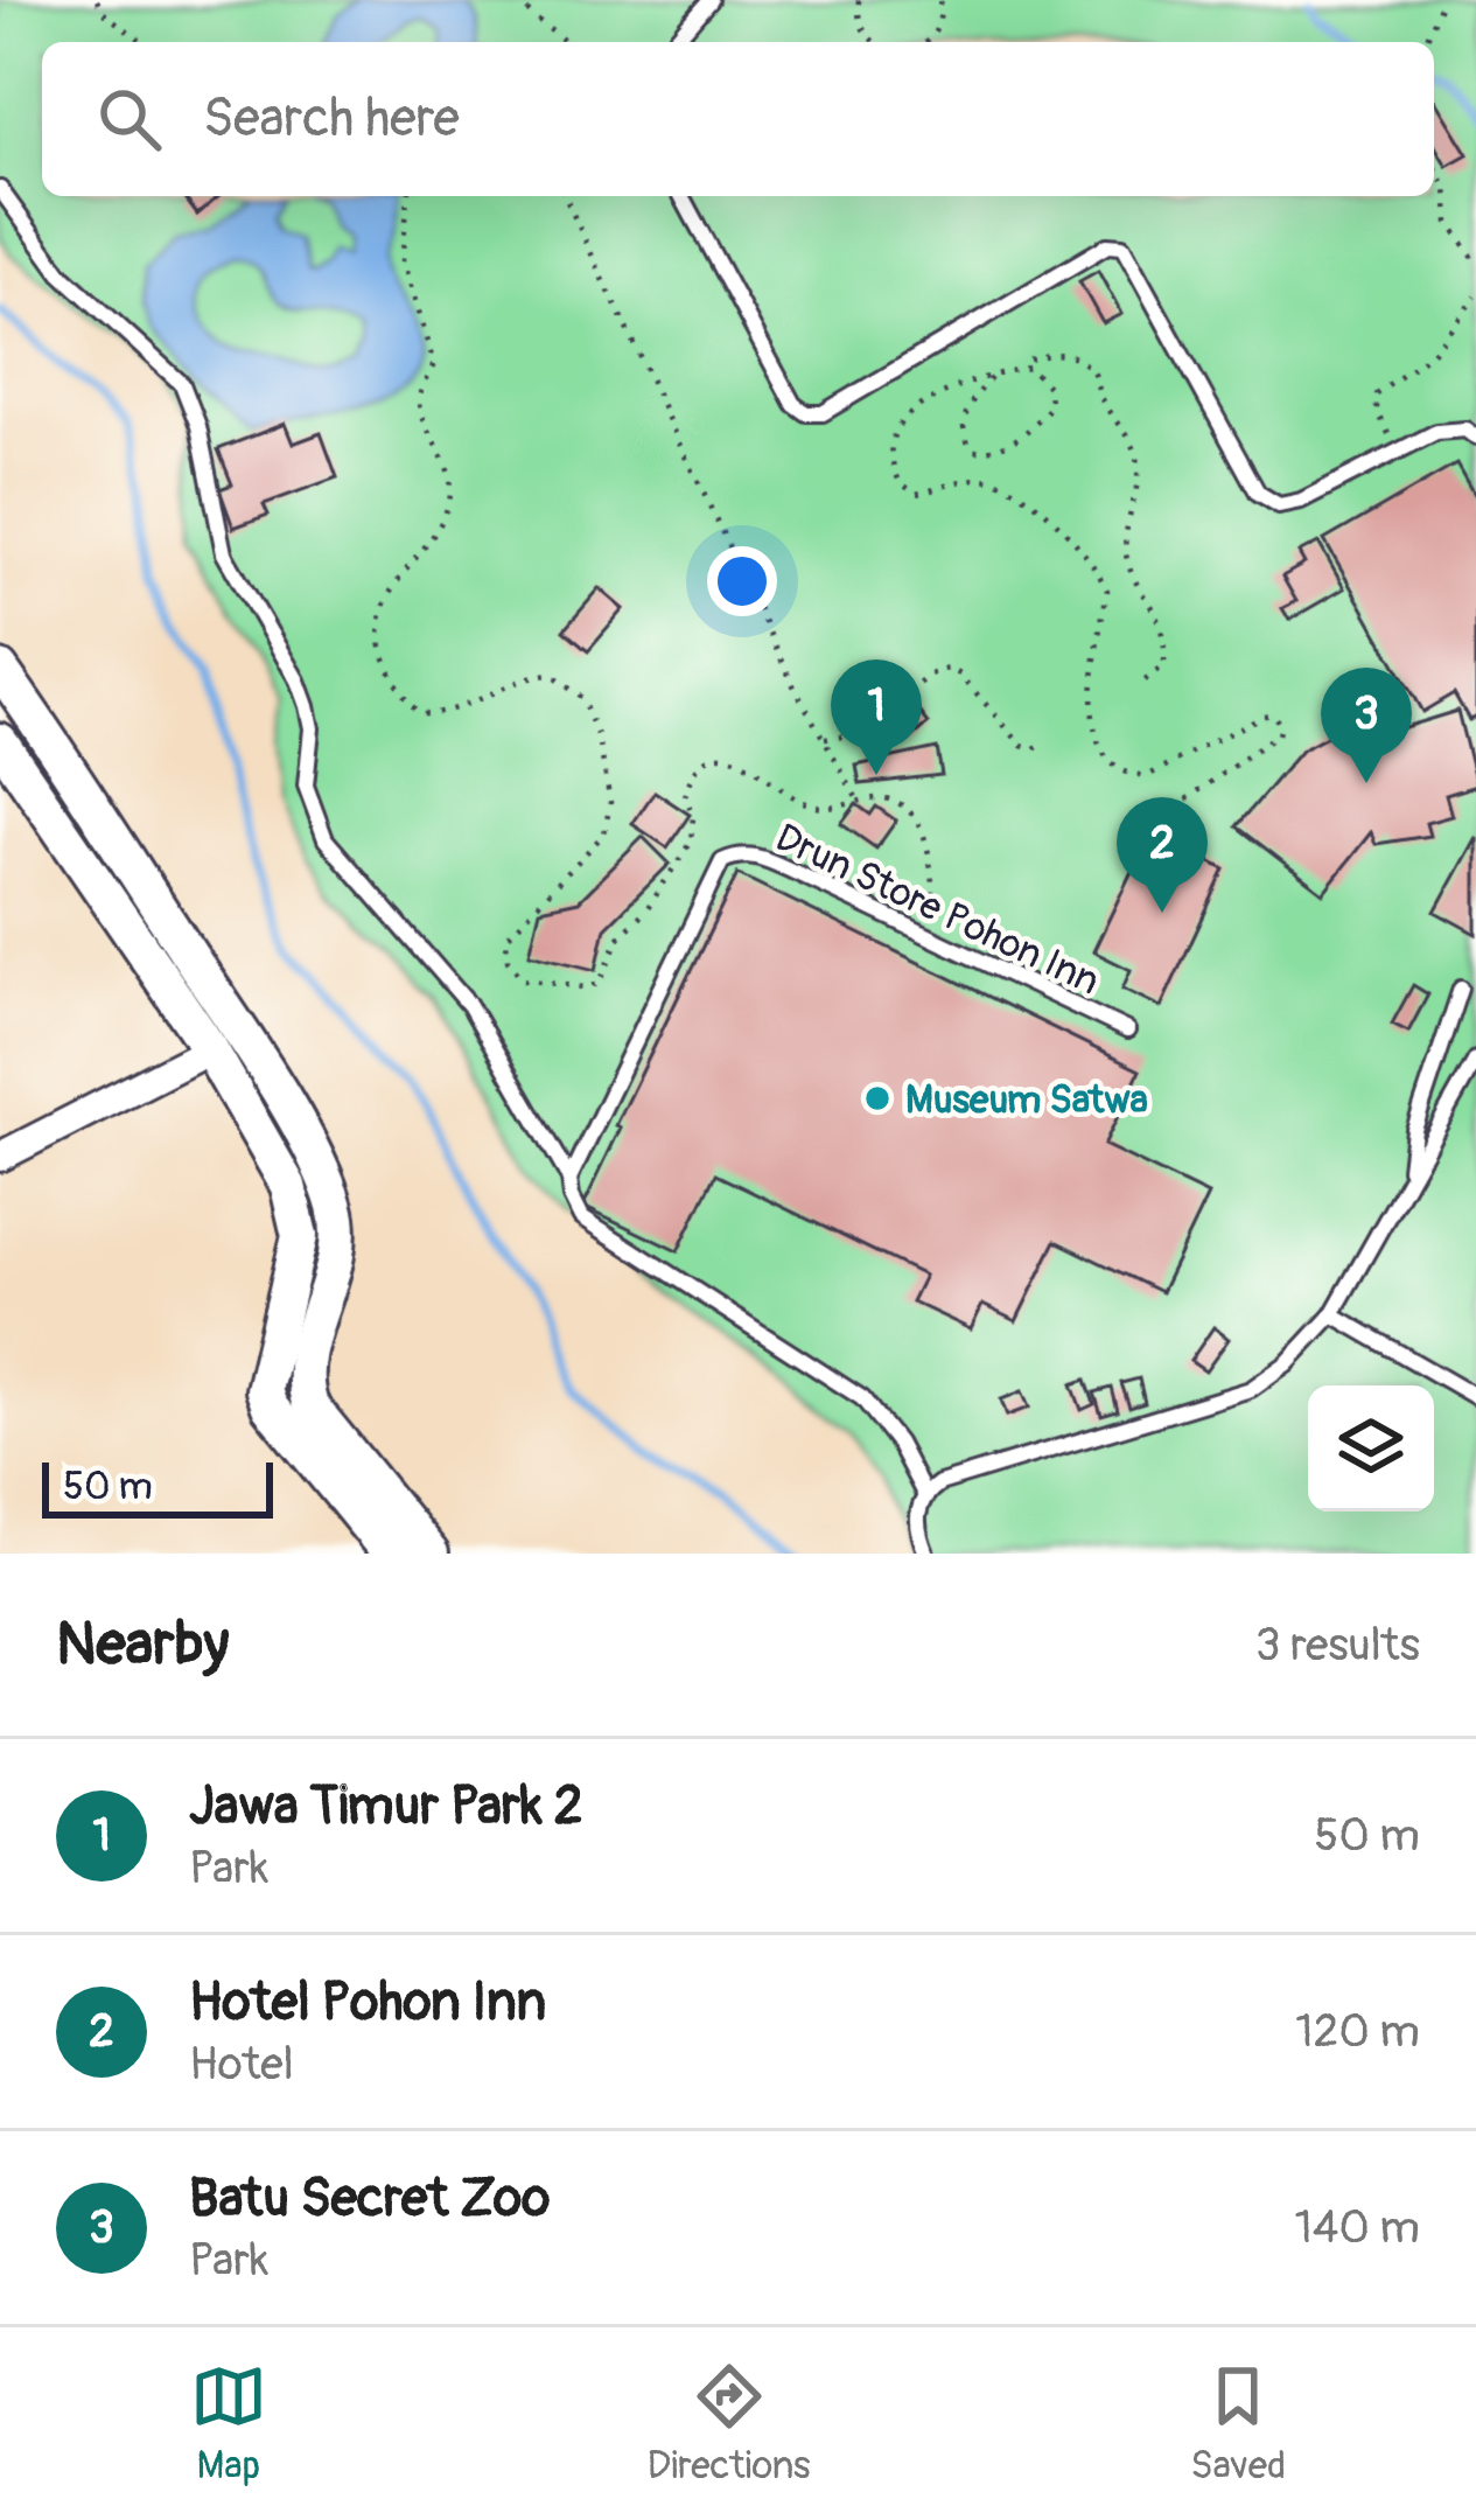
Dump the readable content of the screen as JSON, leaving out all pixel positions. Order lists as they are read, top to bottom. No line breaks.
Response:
{"streets":{"lane":["Drun Store Pohon Inn"]},"places":["Museum Satwa"],"scale_bar":"50 m","page":{"search":"Search here","pins":["1","3","2"],"scale":"50 m","heading":["Nearby","3 results"],"list":[{"mark":"1","name":"Jawa Timur Park 2","note":"Park","value":"50 m"},{"mark":"2","name":"Hotel Pohon Inn","note":"Hotel","value":"120 m"},{"mark":"3","name":"Batu Secret Zoo","note":"Park","value":"140 m"}],"nav":["Map","Directions","Saved"]}}
